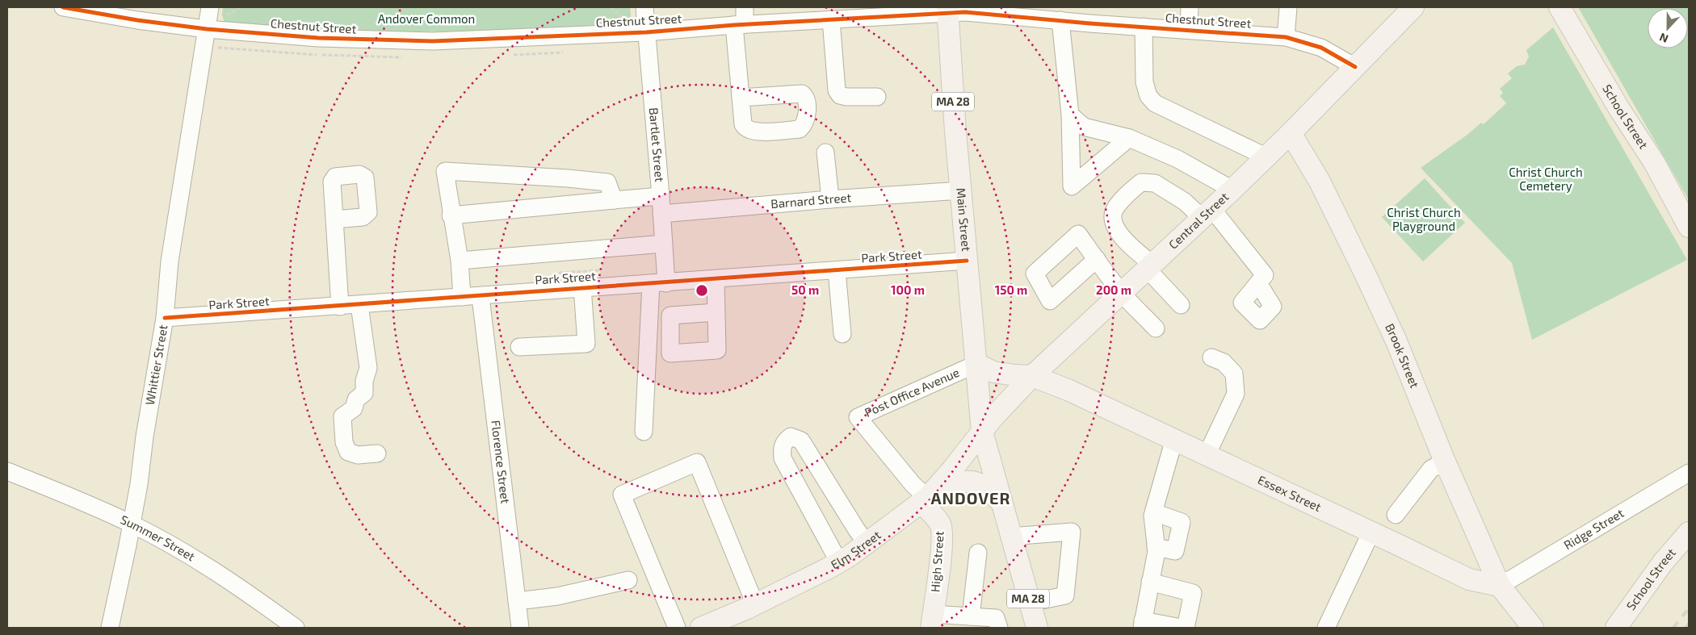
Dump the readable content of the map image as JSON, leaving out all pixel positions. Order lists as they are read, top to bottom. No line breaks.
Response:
{"streets":{"main road":["MA 28","School Street","Main Street","Central Street","Brook Street","Essex Street","Elm Street","High Street"],"street":["Chestnut Street","Bartlet Street","Barnard Street","Park Street","Whittier Street","Post Office Avenue","Florence Street","Ridge Street","Summer Street"]},"crossings":[["Chestnut Street","Bartlet Street"],["Chestnut Street","Main Street"],["Chestnut Street","Central Street"],["Chestnut Street","Whittier Street"],["MA 28","Main Street"],["MA 28","Central Street"],["MA 28","Elm Street"],["Bartlet Street","Barnard Street"],["Bartlet Street","Park Street"],["Barnard Street","Main Street"],["Main Street","Central Street"],["Main Street","Park Street"],["Main Street","Post Office Avenue"],["Main Street","Essex Street"],["Main Street","Elm Street"],["Central Street","Brook Street"],["Central Street","Essex Street"],["Central Street","Elm Street"],["Park Street","Whittier Street"],["Park Street","Florence Street"],["Brook Street","Essex Street"],["Brook Street","Ridge Street"],["Whittier Street","Summer Street"],["Post Office Avenue","Essex Street"],["Post Office Avenue","Elm Street"],["Post Office Avenue","High Street"],["Essex Street","Ridge Street"],["Elm Street","High Street"]],"districts":["ANDOVER"],"parks":["Andover Common","Christ Church Cemetery","Christ Church Playground"],"north":"bottom","rings":["50 m","100 m","150 m","200 m"]}
